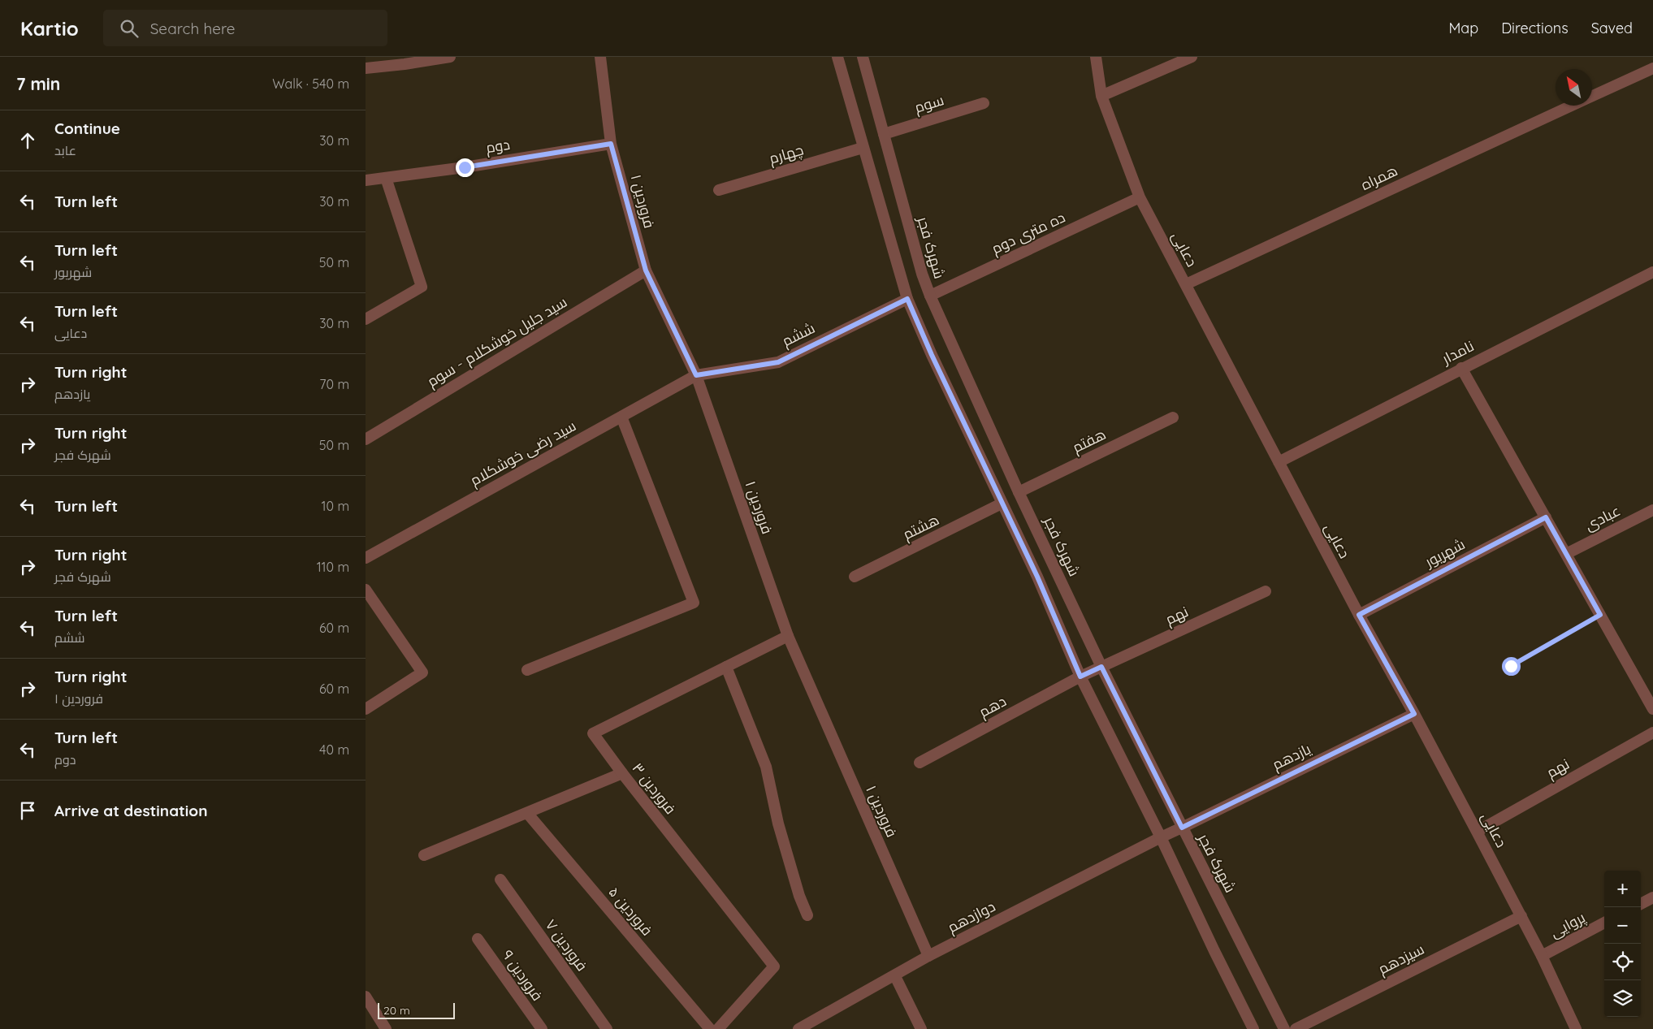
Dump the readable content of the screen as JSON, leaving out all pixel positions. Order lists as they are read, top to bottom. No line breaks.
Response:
{"streets":{"street":["سوم","دوم","چهارم","همراه","فروردین ۱","ده متری دوم","شهرک فجر","دعایی","ششم","سید جلیل خوشکلام - سوم","نامدار","هفتم","سید رضی خوشکلام","عبادی","هشتم","شهریور","نهم","دهم","یازدهم","فروردین ۳","فروردین ۵","دوازدهم","پروایی","فروردین ۷","سیزدهم","فروردین ۹"]},"crossings":[["سوم","شهرک فجر"],["دوم","فروردین ۱"],["همراه","دعایی"],["فروردین ۱","ششم"],["فروردین ۱","سید جلیل خوشکلام - سوم"],["فروردین ۱","سید رضی خوشکلام"],["فروردین ۱","فروردین ۳"],["فروردین ۱","دوازدهم"],["ده متری دوم","شهرک فجر"],["ده متری دوم","دعایی"],["شهرک فجر","هفتم"],["شهرک فجر","نهم"],["شهرک فجر","یازدهم"],["دعایی","نامدار"],["دعایی","شهریور"],["دعایی","نهم"],["دعایی","یازدهم"],["دعایی","پروایی"],["دعایی","سیزدهم"],["ششم","سید رضی خوشکلام"],["نهم","دهم"],["یازدهم","دوازدهم"]],"scale_bar":"20 m","north":"top left","page":{"header":"Kartio","search":"Search here","nav":["Map","Directions","Saved"],"heading":["7 min","Walk · 540 m"],"list":[["Continue","عابد","30 m"],["Turn left","30 m"],["Turn left","شهریور","50 m"],["Turn left","دعایی","30 m"],["Turn right","یازدهم","70 m"],["Turn right","شهرک فجر","50 m"],["Turn left","10 m"],["Turn right","شهرک فجر","110 m"],["Turn left","ششم","60 m"],["Turn right","فروردین ۱","60 m"],["Turn left","دوم","40 m"],"Arrive at destination"],"map_buttons":["+","−"],"scale":"20 m"}}
